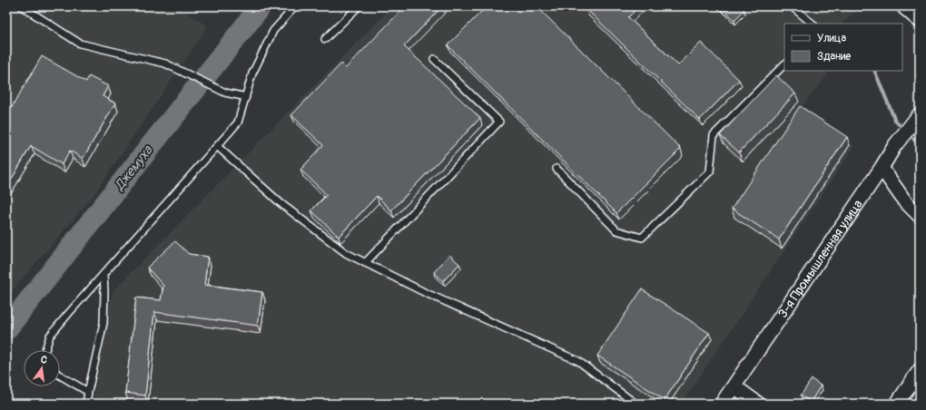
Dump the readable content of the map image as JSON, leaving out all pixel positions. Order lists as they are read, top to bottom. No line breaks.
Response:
{"streets":{"street":["3-я Промышленная улица"]},"water":["Джемуха"],"legend":["Улица","Здание"],"north":"top"}
